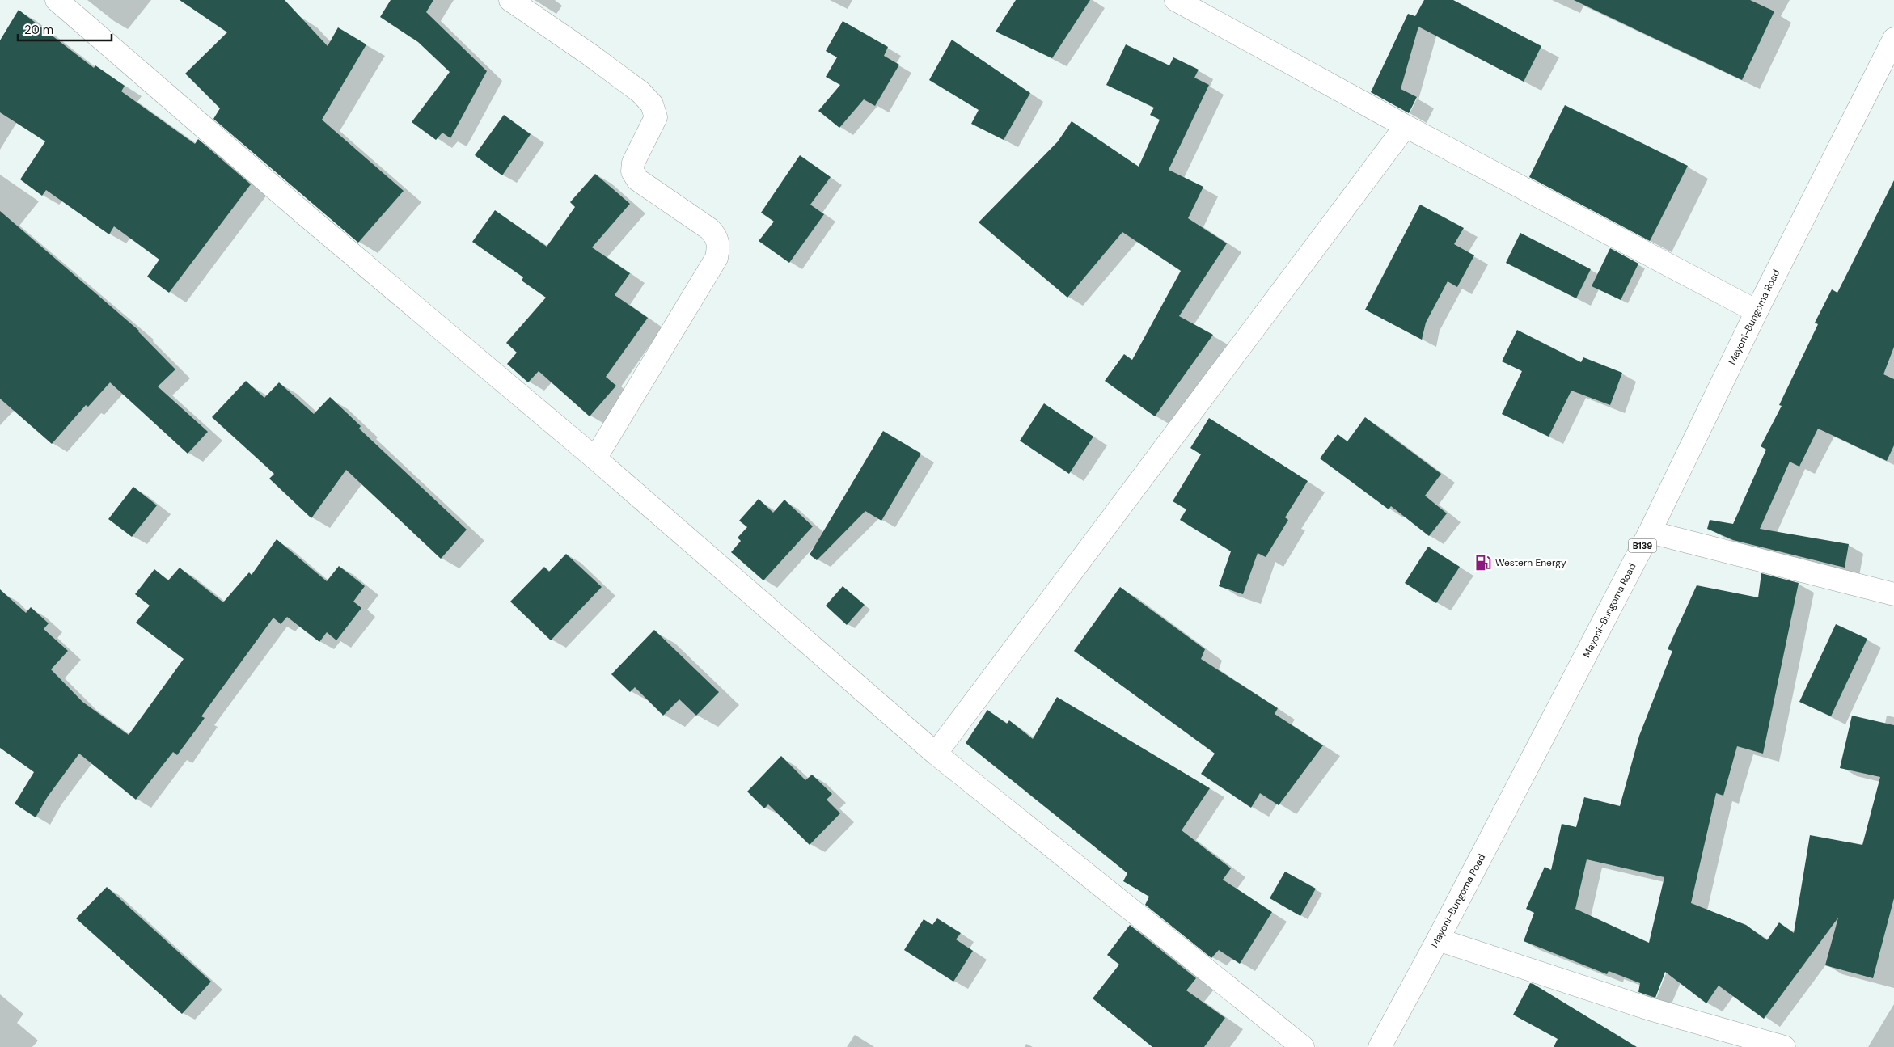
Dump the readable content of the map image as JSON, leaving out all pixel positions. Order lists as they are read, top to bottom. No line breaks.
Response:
{"streets":{"street":["Mayoni-Bungoma Road","B139"]},"places":{"fuel station":["Western Energy"]},"scale_bar":"20 m"}
